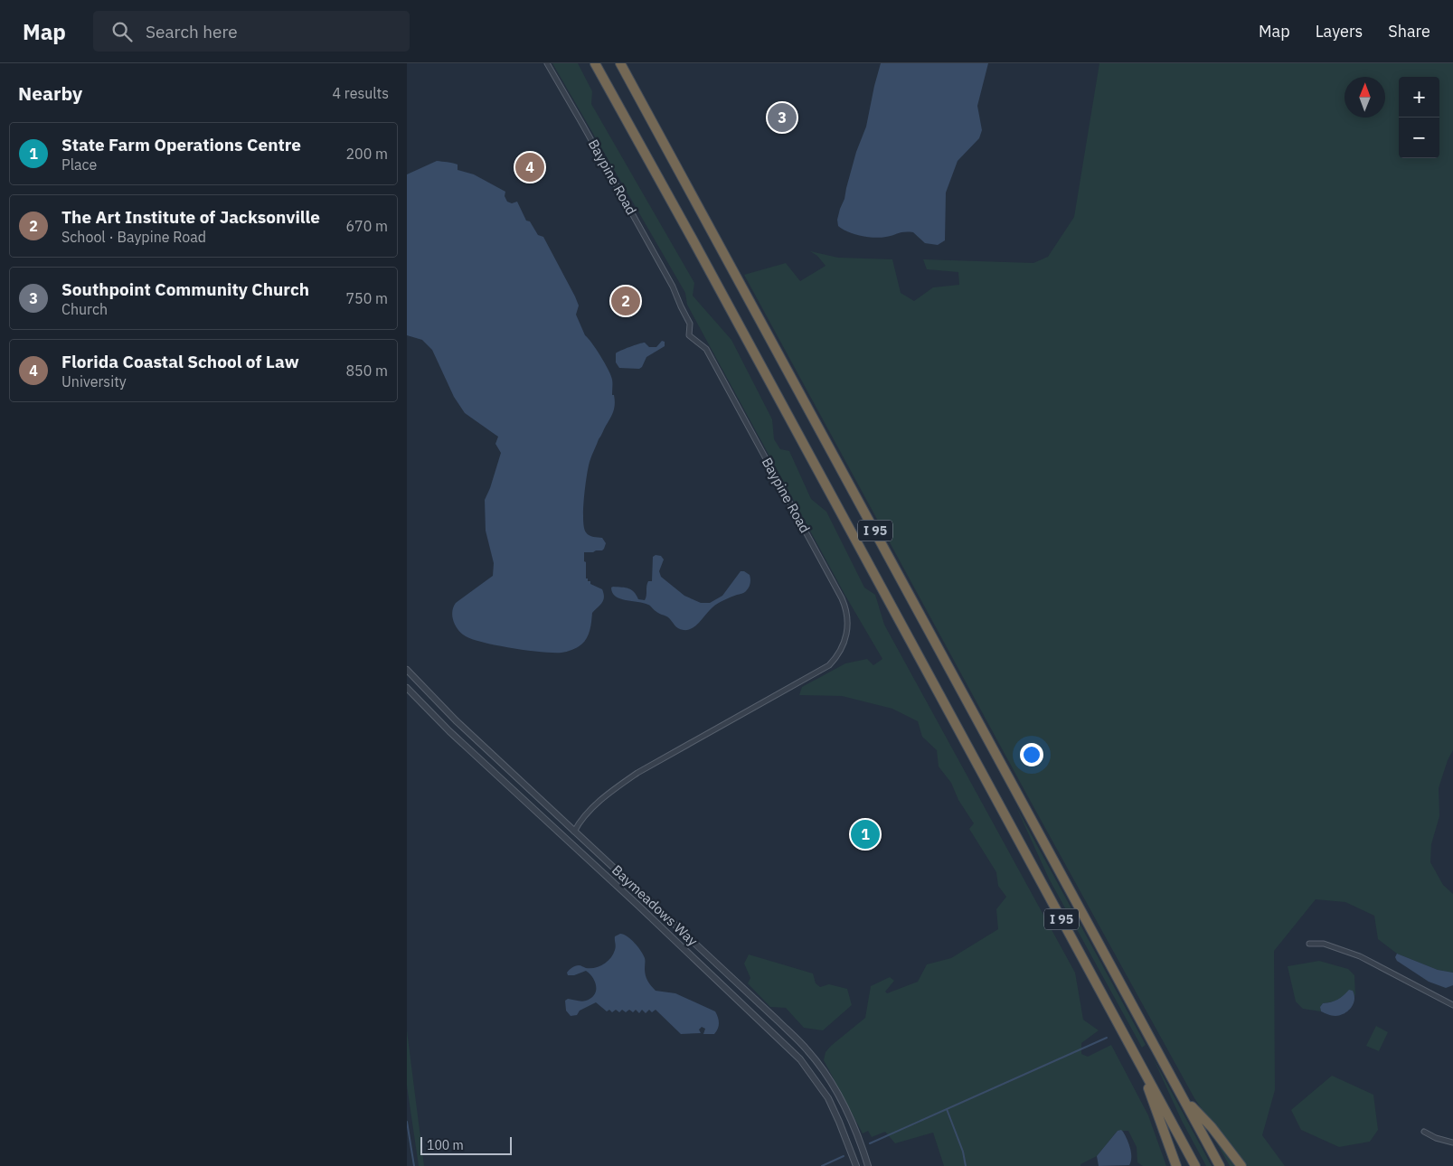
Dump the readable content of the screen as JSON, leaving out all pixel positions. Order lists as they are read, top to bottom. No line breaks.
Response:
{"streets":{"highway":["I 95"],"street":["Baypine Road","Baymeadows Way"]},"crossings":[["Baypine Road","Baymeadows Way"]],"scale_bar":"100 m","north":"top","page":{"header":"Map","search":"Search here","nav":["Map","Layers","Share"],"heading":["Nearby","4 results"],"map_buttons":["+","−"],"pins":["3","4","2","1"],"list":[{"mark":"1","name":"State Farm Operations Centre","note":"Place","value":"200 m"},{"mark":"2","name":"The Art Institute of Jacksonville","note":"School · Baypine Road","value":"670 m"},{"mark":"3","name":"Southpoint Community Church","note":"Church","value":"750 m"},{"mark":"4","name":"Florida Coastal School of Law","note":"University","value":"850 m"}],"scale":"100 m"}}
